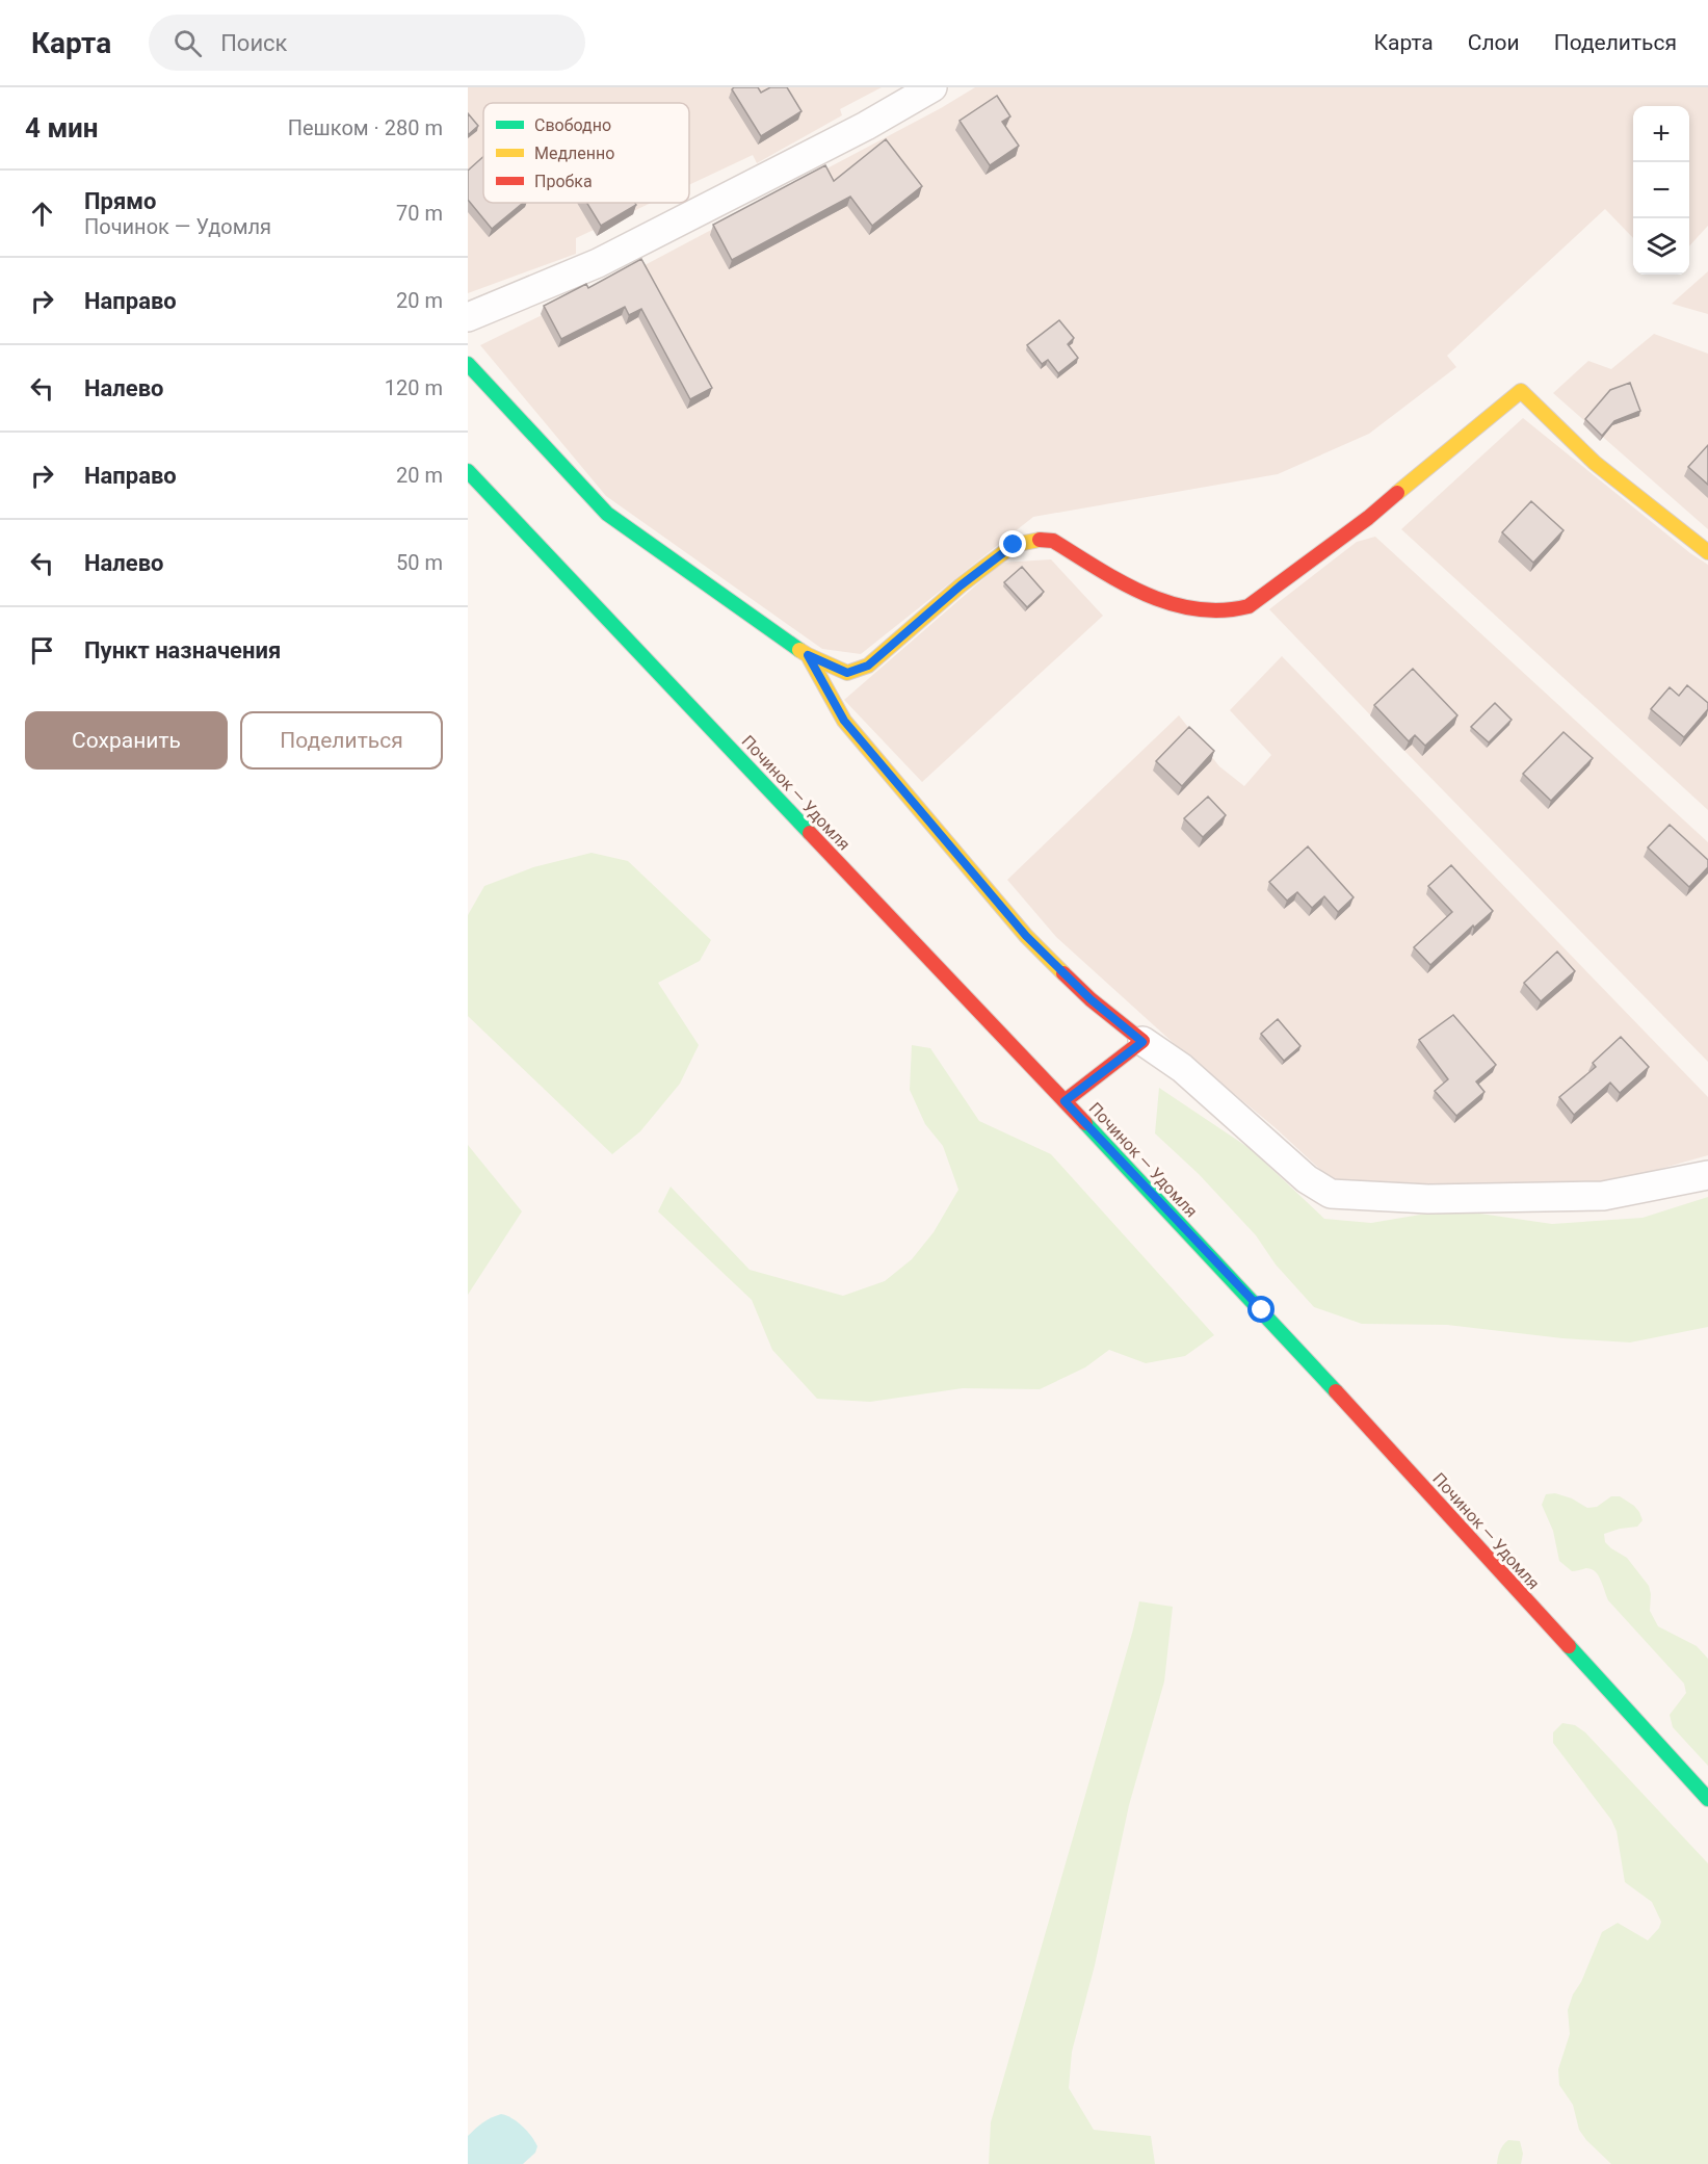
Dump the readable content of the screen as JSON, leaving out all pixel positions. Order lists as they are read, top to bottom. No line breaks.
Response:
{"streets":{"street":["Починок — Удомля"]},"legend":["Свободно","Медленно","Пробка"],"page":{"header":"Карта","search":"Поиск","nav":["Карта","Слои","Поделиться"],"heading":["4 мин","Пешком · 280 m"],"map_buttons":["+","−"],"list":[["Прямо","Починок — Удомля","70 m"],["Направо","20 m"],["Налево","120 m"],["Направо","20 m"],["Налево","50 m"],"Пункт назначения"],"buttons":["Сохранить","Поделиться"]}}
